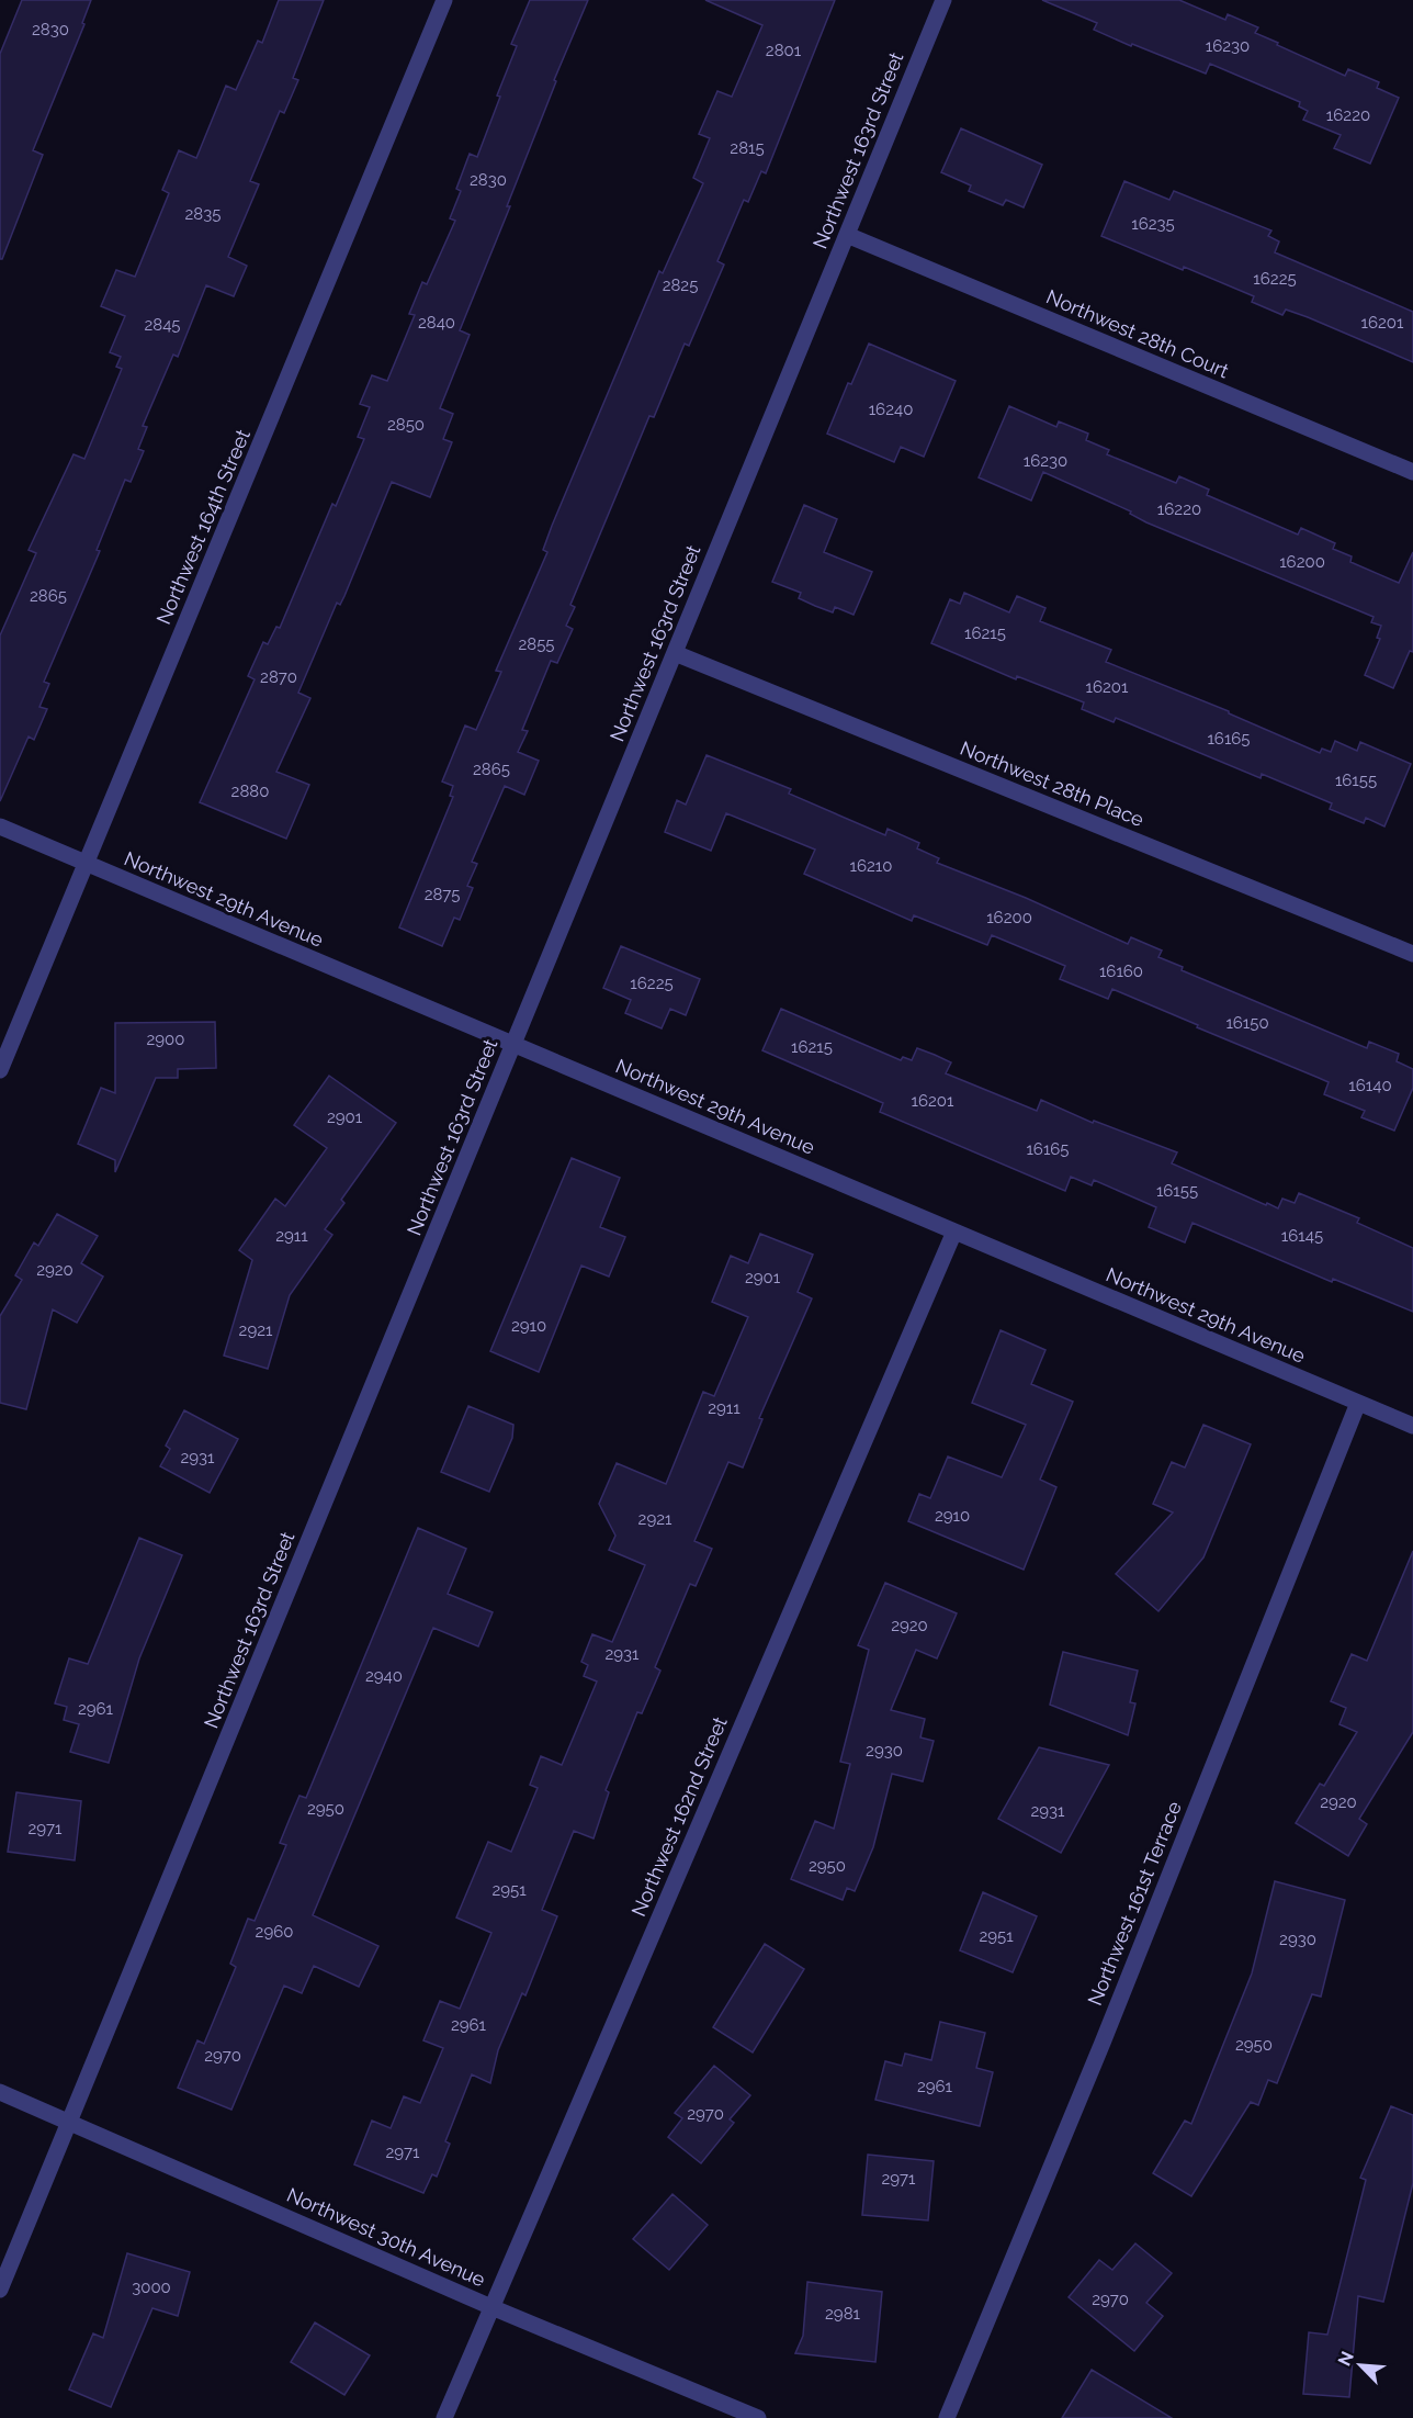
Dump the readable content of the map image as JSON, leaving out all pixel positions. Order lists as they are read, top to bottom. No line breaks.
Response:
{"streets":{"street":["Northwest 163rd Street","Northwest 28th Court","Northwest 164th Street","Northwest 28th Place","Northwest 29th Avenue","Northwest 162nd Street","Northwest 161st Terrace","Northwest 30th Avenue"]},"crossings":[["Northwest 163rd Street","Northwest 28th Court"],["Northwest 163rd Street","Northwest 28th Place"],["Northwest 163rd Street","Northwest 29th Avenue"],["Northwest 163rd Street","Northwest 30th Avenue"],["Northwest 164th Street","Northwest 29th Avenue"],["Northwest 29th Avenue","Northwest 162nd Street"],["Northwest 29th Avenue","Northwest 161st Terrace"],["Northwest 162nd Street","Northwest 30th Avenue"]],"house_numbers":["2830","16230","2801","16220","2815","2830","2835","16235","16225","2825","2840","16201","2845","16240","2850","16230","16220","16200","2865","16215","2855","2870","16201","16165","2865","16155","2880","16210","2875","16200","16160","16225","16150","2900","16215","16140","16201","2901","16165","16155","2911","16145","2920","2901","2910","2921","2911","2931","2910","2921","2920","2931","2940","2961","2930","2920","2950","2931","2971","2950","2951","2960","2951","2930","2961","2950","2970","2961","2970","2971","2971","3000","2970","2981"],"north":"top left"}
